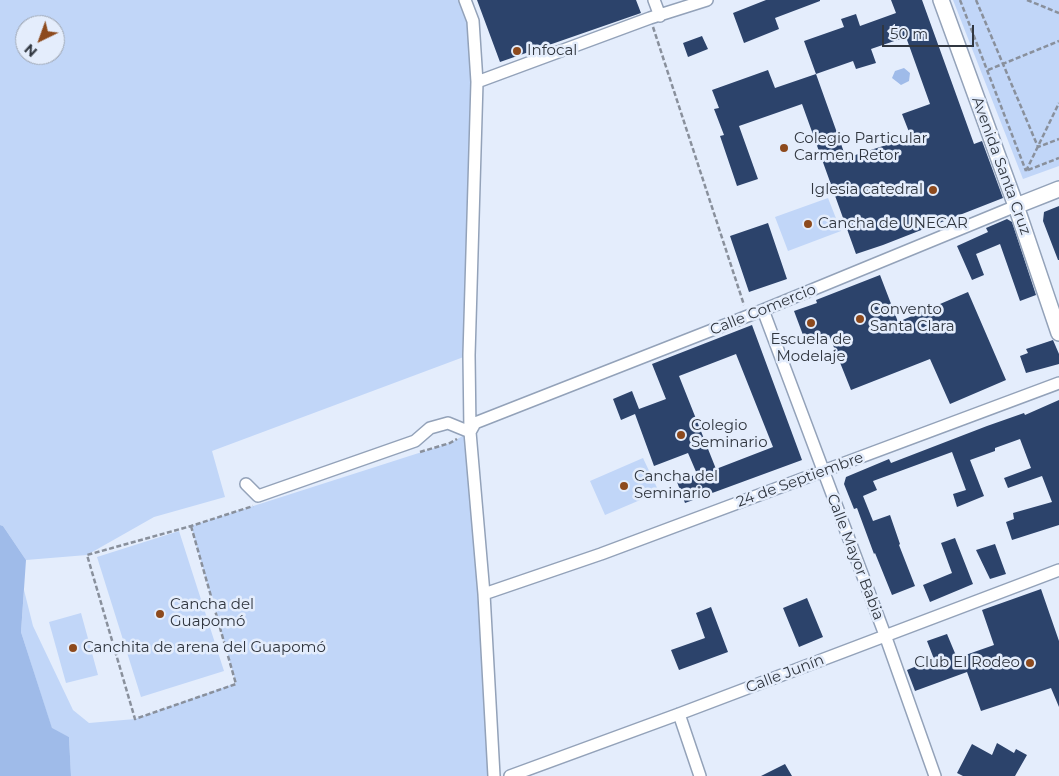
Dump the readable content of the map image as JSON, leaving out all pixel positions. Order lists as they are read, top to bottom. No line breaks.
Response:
{"streets":{"main road":["Avenida Santa Cruz","Calle Comercio"],"street":["24 de Septiembre","Calle Mayor Babia","Calle Junín"]},"crossings":[["Avenida Santa Cruz","Calle Comercio"],["Calle Comercio","Calle Mayor Babia"],["24 de Septiembre","Calle Mayor Babia"],["Calle Mayor Babia","Calle Junín"]],"places":["Infocal","Colegio Particular Carmen Retor","Iglesia catedral","Cancha de UNECAR","Convento Santa Clara","Escuela de Modelaje","Colegio Seminario","Cancha del Seminario","Cancha del Guapomó","Canchita de arena del Guapomó","Club El Rodeo"],"scale_bar":"50 m","north":"bottom left"}
